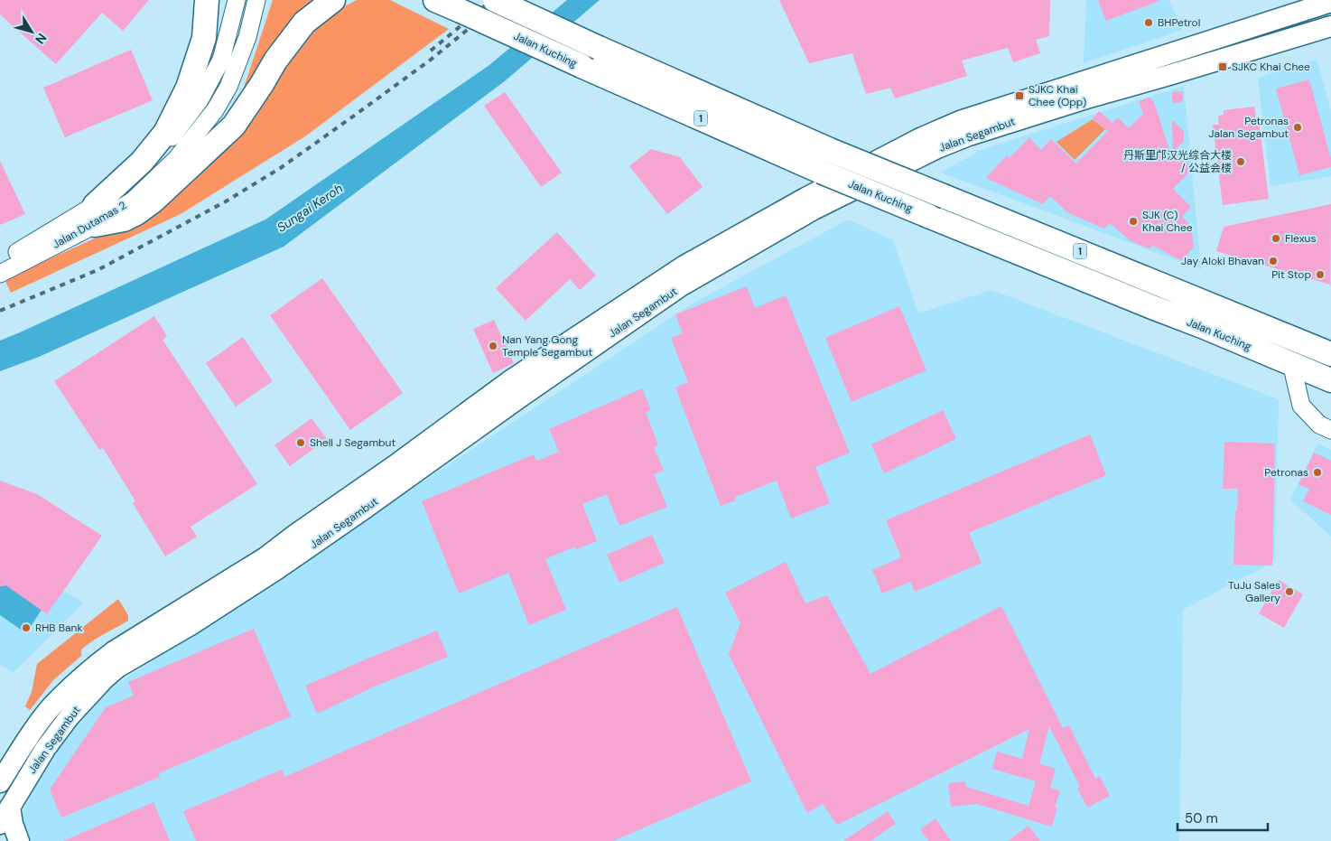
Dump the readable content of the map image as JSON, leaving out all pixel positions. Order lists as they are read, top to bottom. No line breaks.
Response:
{"streets":{"highway":["Jalan Kuching","1"],"main road":["Jalan Segambut"],"street":["Jalan Dutamas 2"]},"water":["Sungai Keroh"],"places":{"other":["BHPetrol","Petronas Jalan Segambut","丹斯里邝汉光综合大楼 / 公益会楼","SJK (C) Khai Chee","Flexus","Jay Aloki Bhavan","Pit Stop","Nan Yang Gong Temple Segambut","Shell J Segambut","Petronas","TuJu Sales Gallery","RHB Bank"],"transit":["SJKC Khai Chee","SJKC Khai Chee (Opp)"]},"scale_bar":"50 m","north":"bottom right"}
